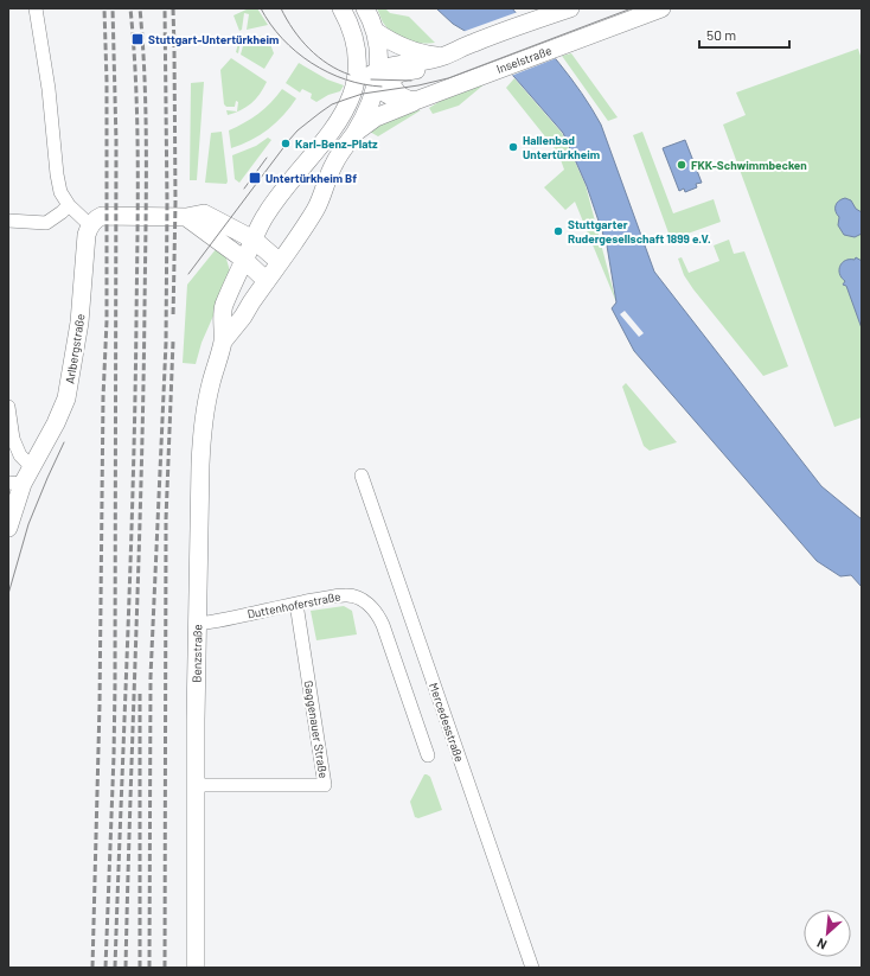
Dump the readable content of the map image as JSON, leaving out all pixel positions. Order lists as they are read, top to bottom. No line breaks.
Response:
{"streets":{"main road":["Inselstraße","Arlbergstraße","Benzstraße"],"street":["Duttenhoferstraße","Mercedesstraße","Gaggenauer Straße"]},"crossings":[["Duttenhoferstraße","Benzstraße"],["Duttenhoferstraße","Gaggenauer Straße"],["Benzstraße","Gaggenauer Straße"]],"places":{"transit":["Stuttgart-Untertürkheim","Untertürkheim Bf"],"other":["Karl-Benz-Platz","Hallenbad Untertürkheim","FKK-Schwimmbecken","Stuttgarter Rudergesellschaft 1899 e.V."]},"scale_bar":"50 m","north":"bottom left"}
